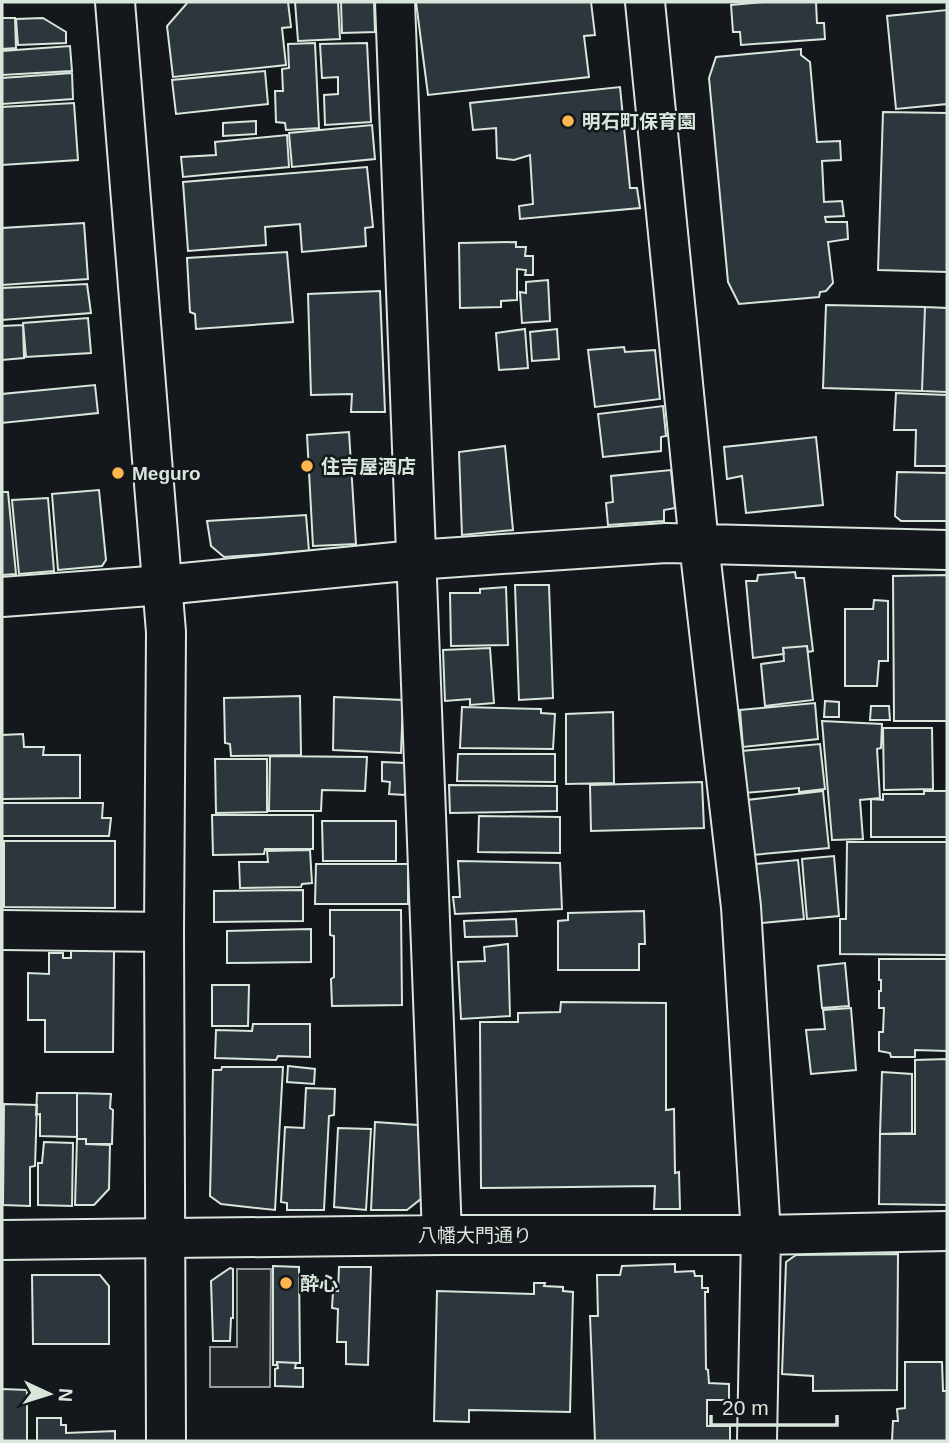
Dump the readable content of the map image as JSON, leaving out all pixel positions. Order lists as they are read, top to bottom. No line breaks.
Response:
{"streets":{"street":["八幡大門通り"]},"places":["明石町保育園","住吉屋酒店","Meguro","酔心"],"scale_bar":"20 m","north":"right"}
